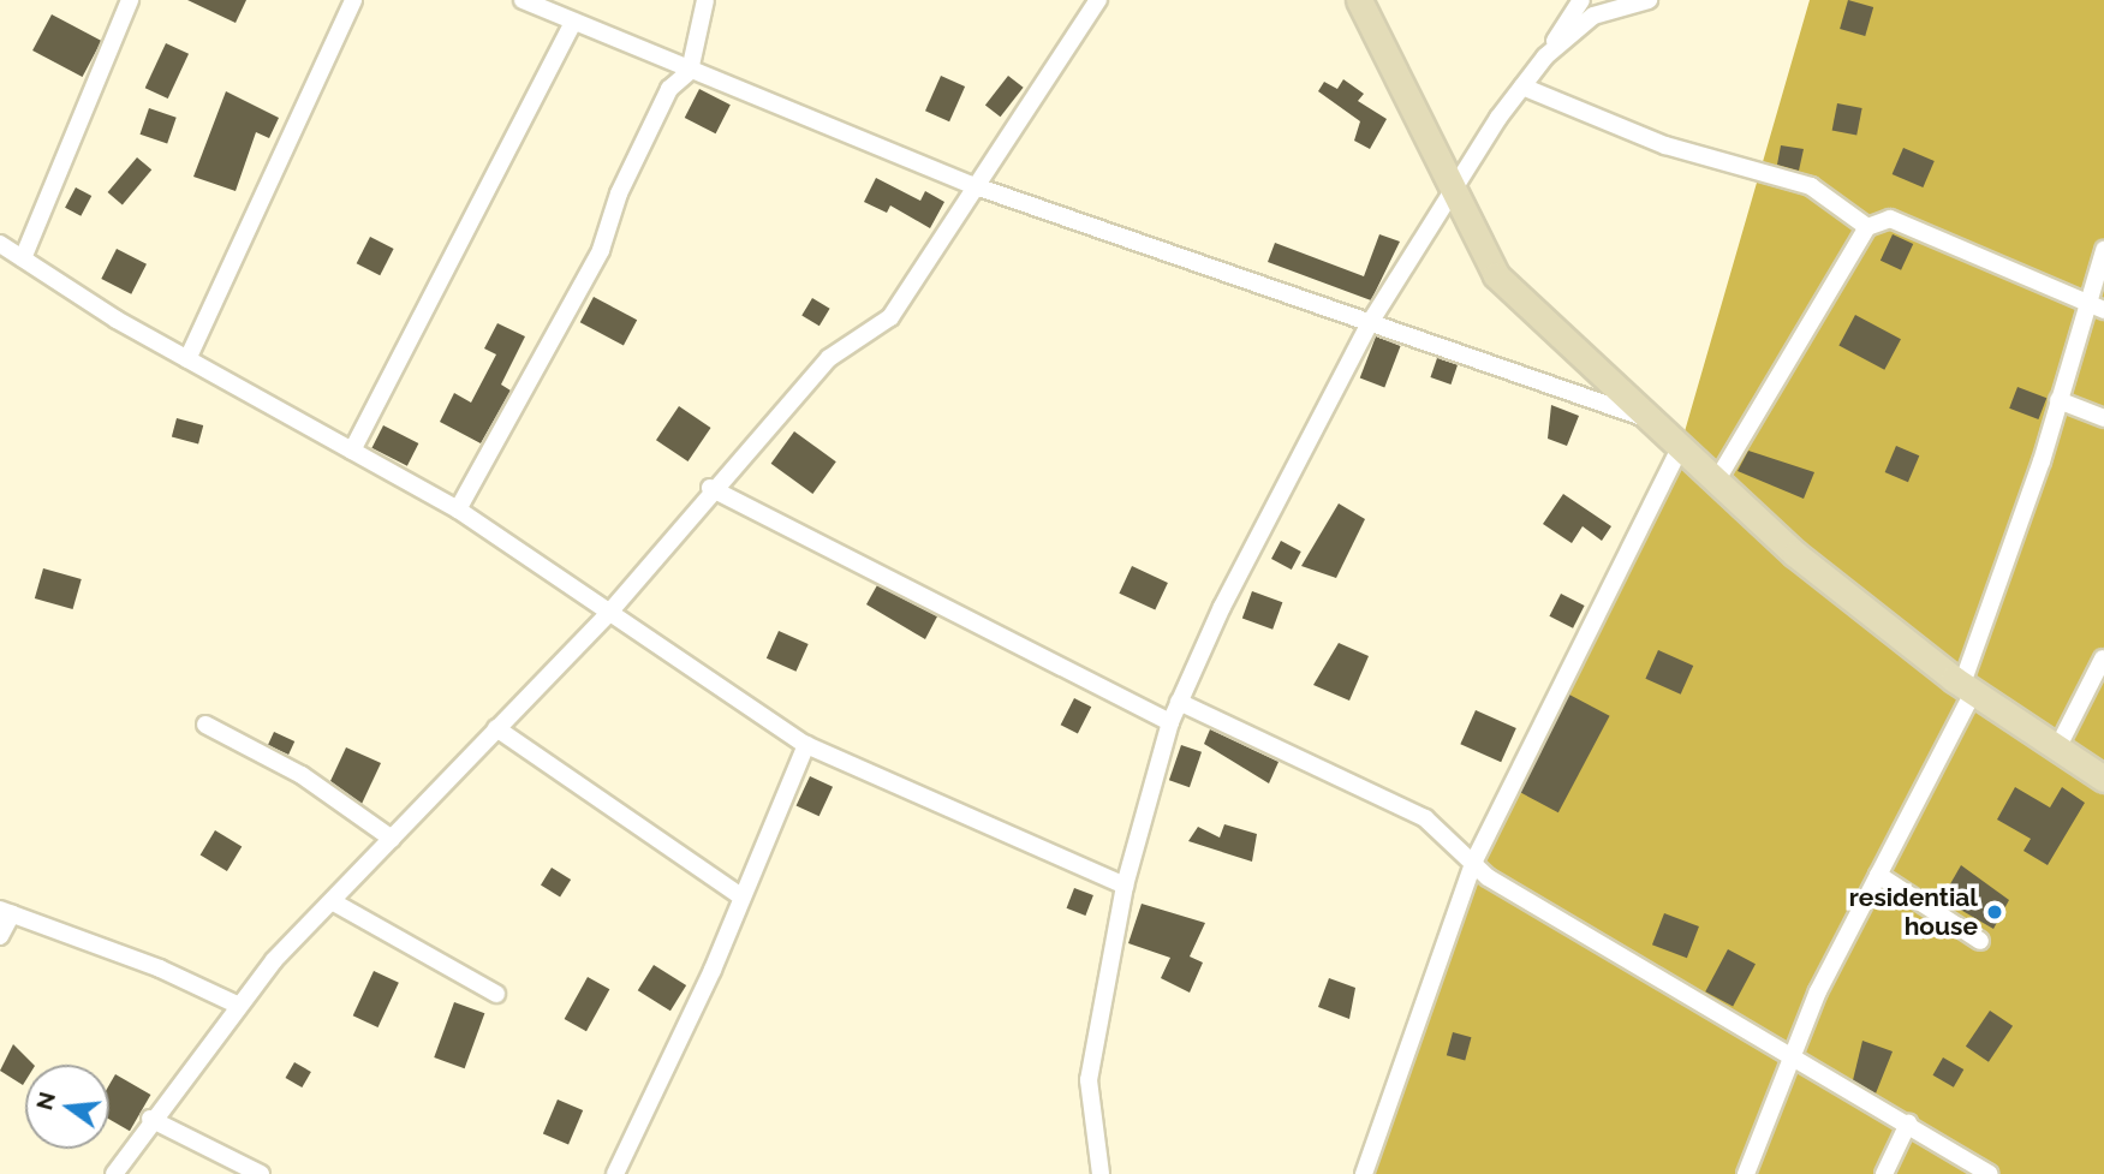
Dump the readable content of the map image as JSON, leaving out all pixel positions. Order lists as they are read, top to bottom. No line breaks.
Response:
{"places":["residential house"],"north":"left"}
